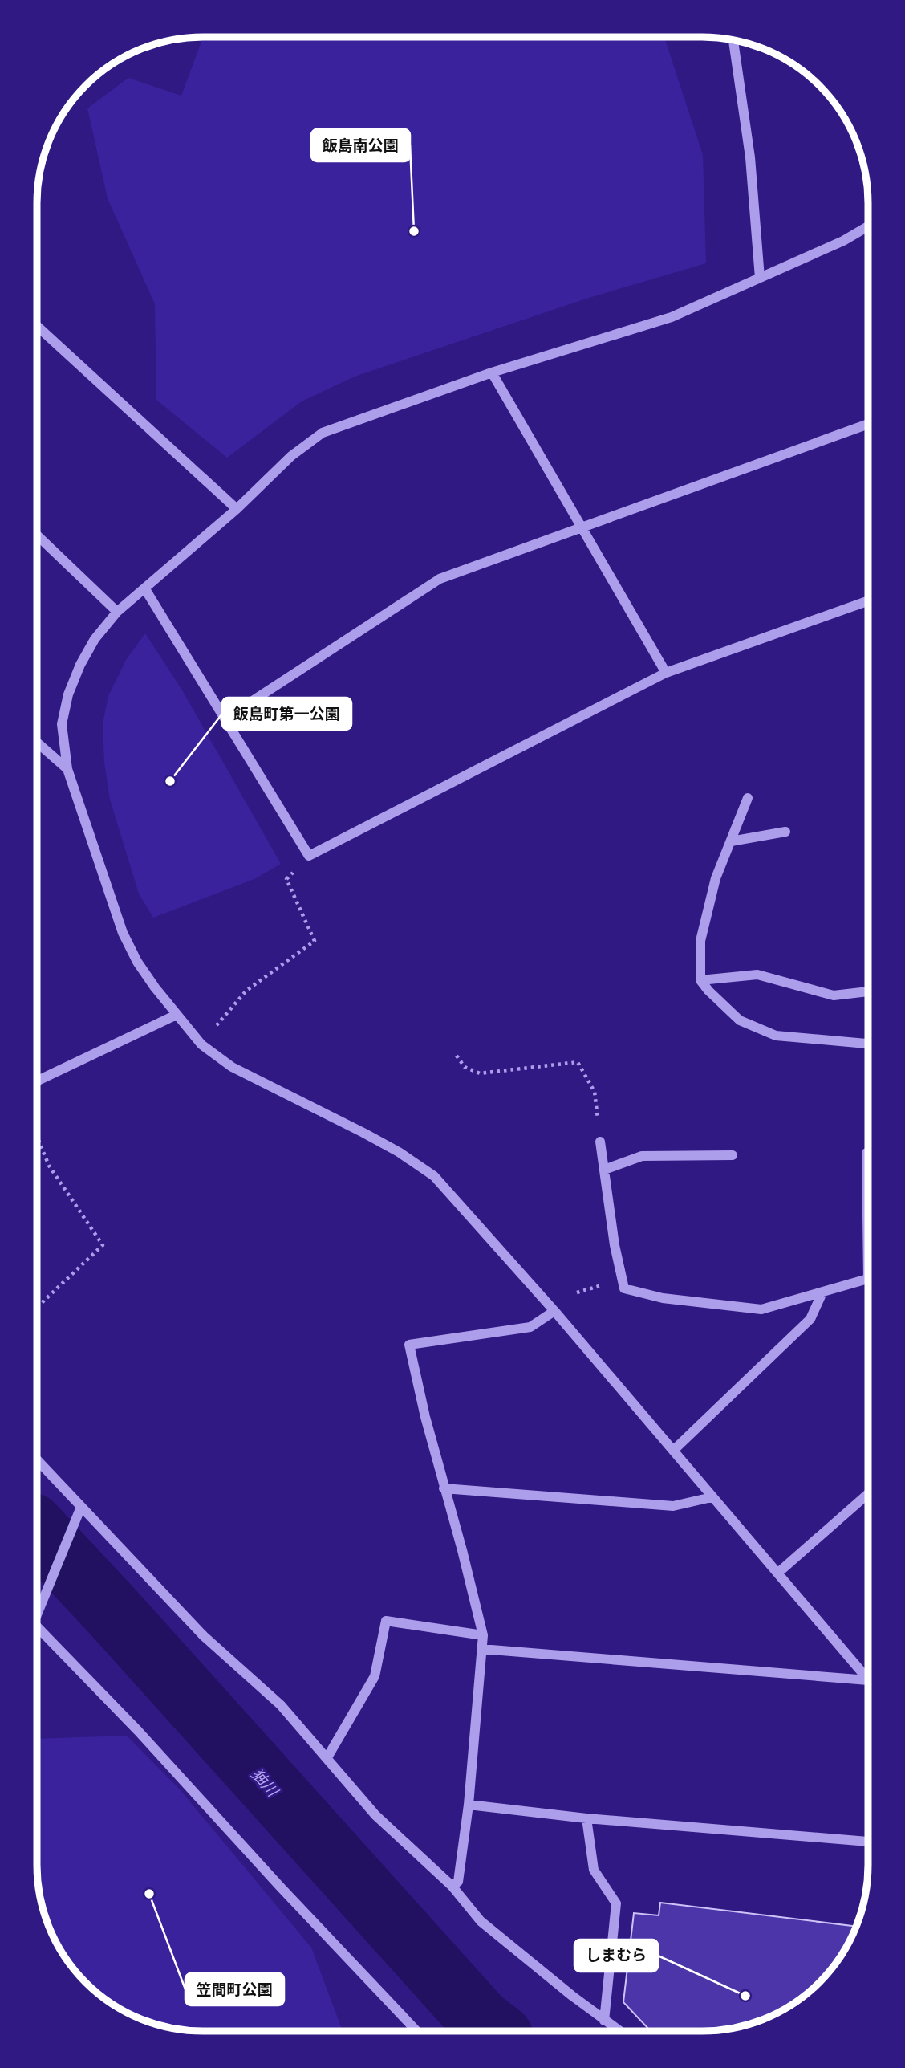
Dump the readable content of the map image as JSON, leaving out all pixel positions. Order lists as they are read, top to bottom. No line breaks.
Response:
{"water":["㹨川"],"places":["飯島南公園","飯島町第一公園","笠間町公園","しまむら"]}
